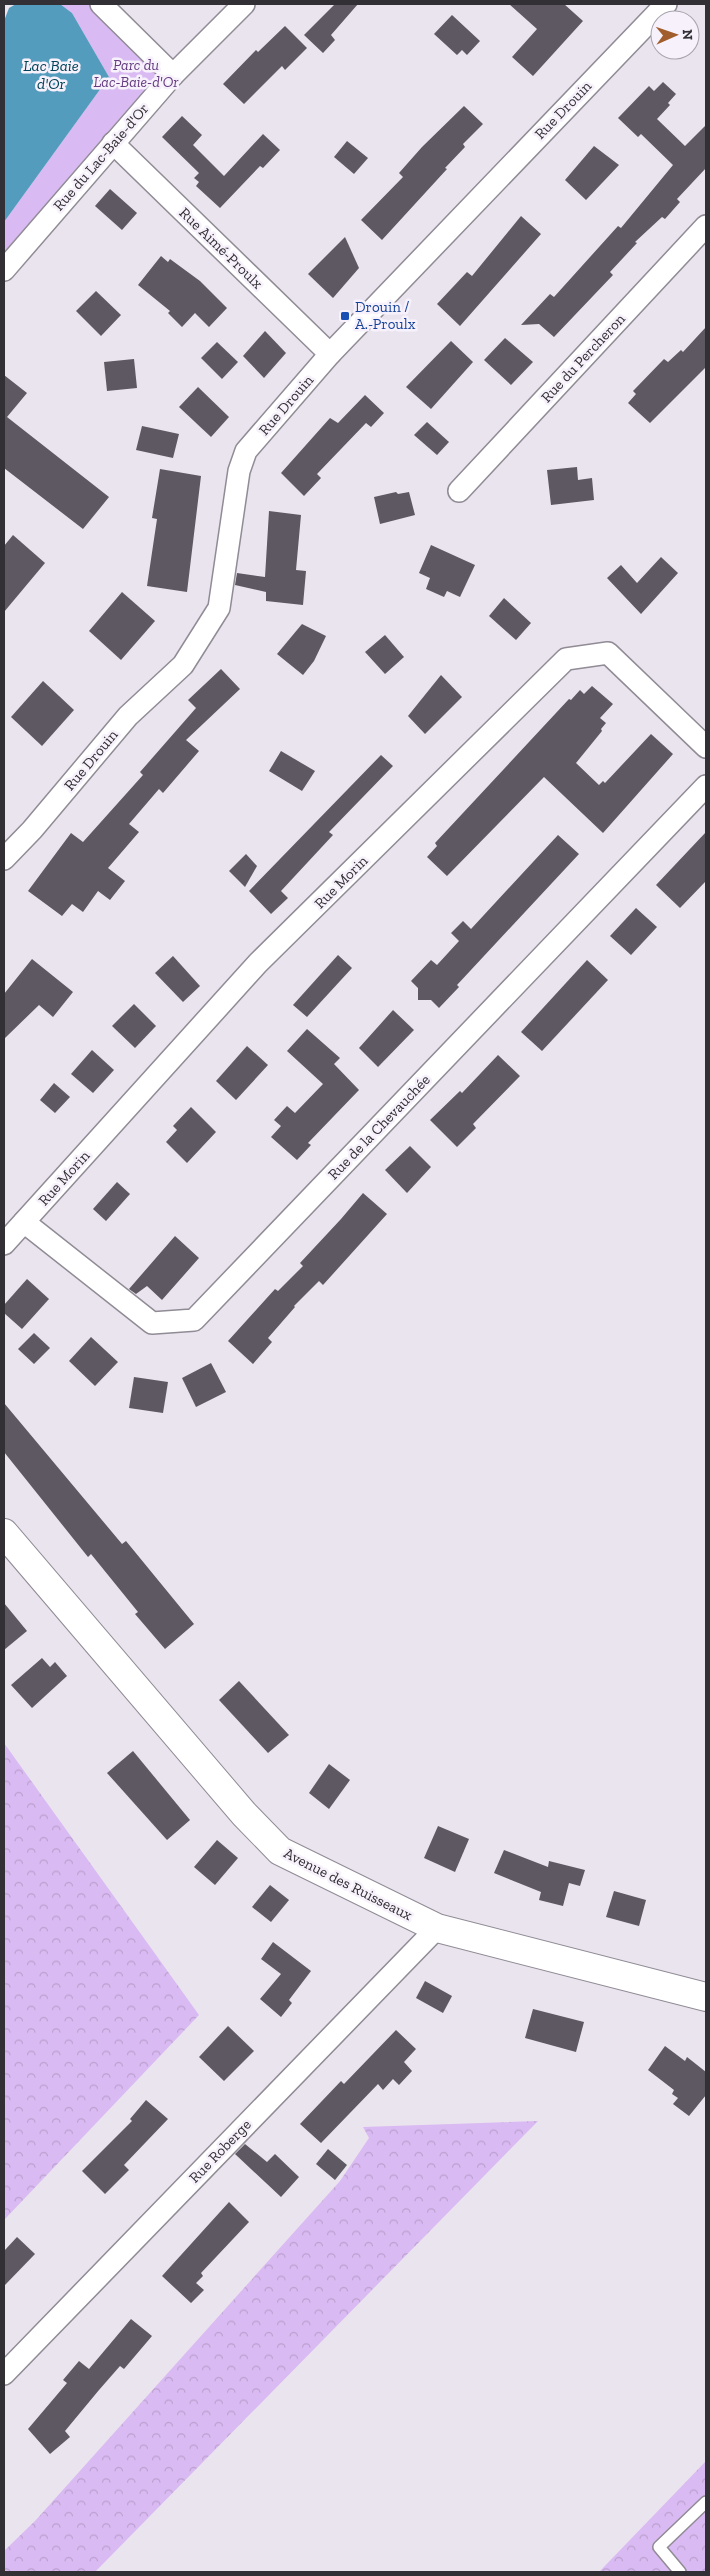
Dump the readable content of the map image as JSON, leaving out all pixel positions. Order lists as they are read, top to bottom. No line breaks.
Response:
{"streets":{"street":["Rue Drouin","Rue du Lac-Baie-d'Or","Rue Aimé-Proulx","Rue du Percheron","Rue Morin","Rue de la Chevauchée","Avenue des Ruisseaux","Rue Roberge"]},"crossings":[["Rue Drouin","Rue Aimé-Proulx"],["Rue du Lac-Baie-d'Or","Rue Aimé-Proulx"],["Rue Morin","Rue de la Chevauchée"],["Avenue des Ruisseaux","Rue Roberge"]],"water":["Lac Baie d'Or"],"parks":["Parc du Lac-Baie-d'Or"],"places":{"transit":["Drouin / A.-Proulx"]},"north":"right"}
